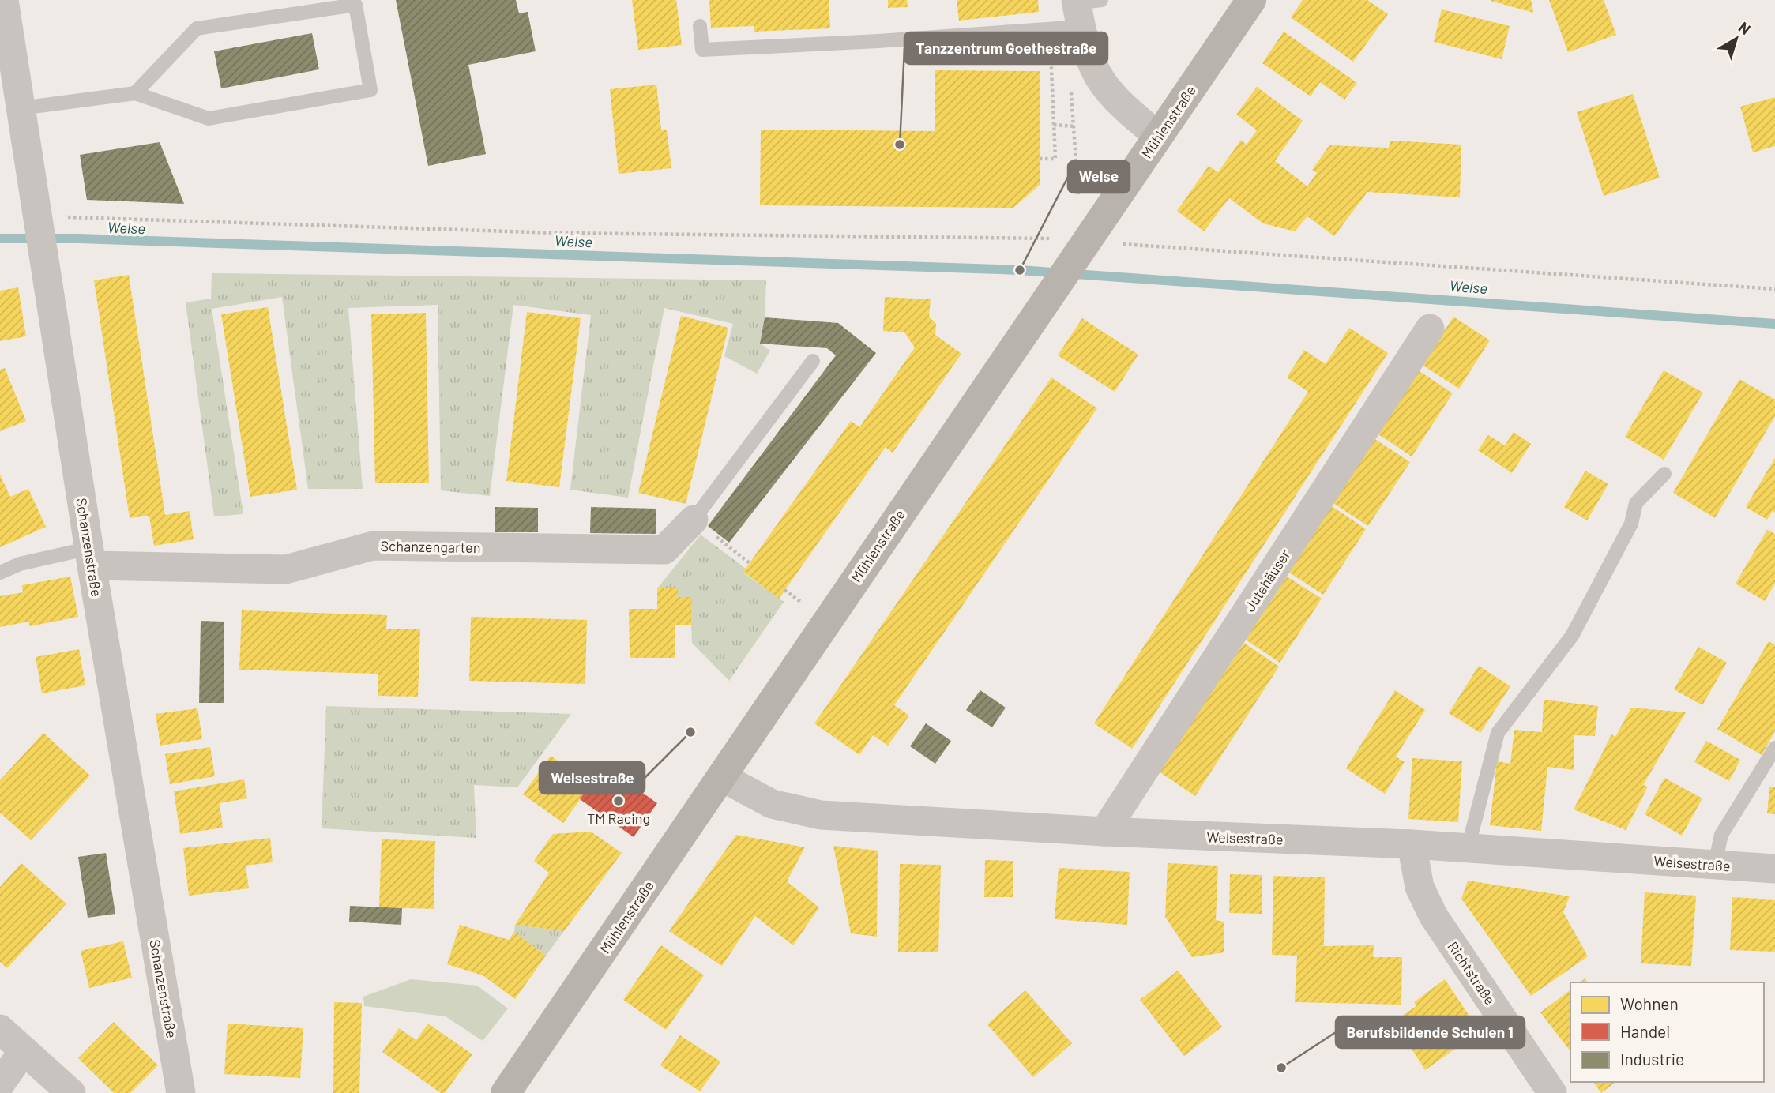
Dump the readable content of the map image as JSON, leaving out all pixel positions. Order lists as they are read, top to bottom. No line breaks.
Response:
{"streets":{"main road":["Mühlenstraße"],"street":["Schanzengarten","Schanzenstraße","Jutehäuser","Welsestraße","Richtstraße"]},"crossings":[["Mühlenstraße","Welsestraße"],["Schanzengarten","Schanzenstraße"],["Jutehäuser","Welsestraße"],["Welsestraße","Richtstraße"]],"water":["Welse"],"places":["Tanzzentrum Goethestraße","Welse","Welsestraße","TM Racing","Berufsbildende Schulen 1"],"legend":["Wohnen","Handel","Industrie"],"north":"top right"}
